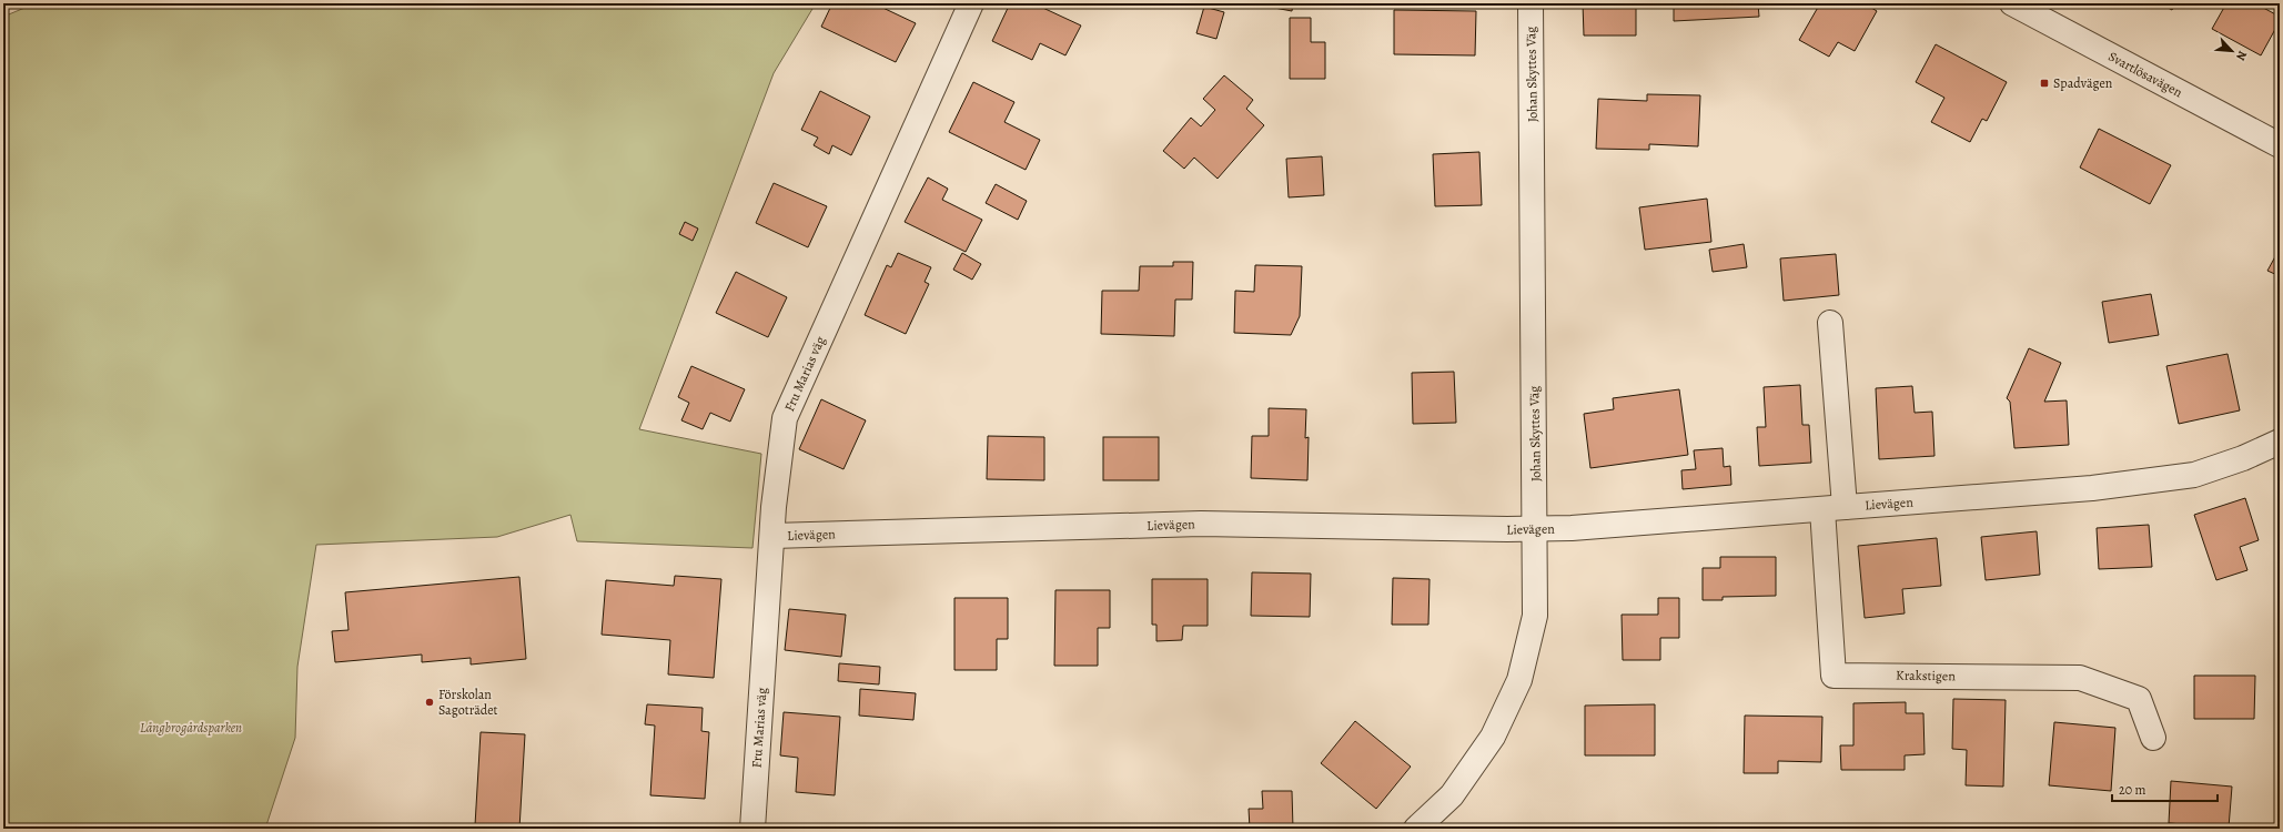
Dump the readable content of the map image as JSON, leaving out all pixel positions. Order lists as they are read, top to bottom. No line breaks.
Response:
{"streets":{"street":["Johan Skyttes Väg","Svartlösavägen","Fru Marias väg","Lievägen","Krakstigen"]},"crossings":[["Johan Skyttes Väg","Lievägen"],["Fru Marias väg","Lievägen"],["Lievägen","Krakstigen"]],"parks":["Långbrogårdsparken"],"places":{"transit":["Spadvägen"],"other":["Förskolan Sagoträdet"]},"scale_bar":"20 m","north":"bottom right"}
